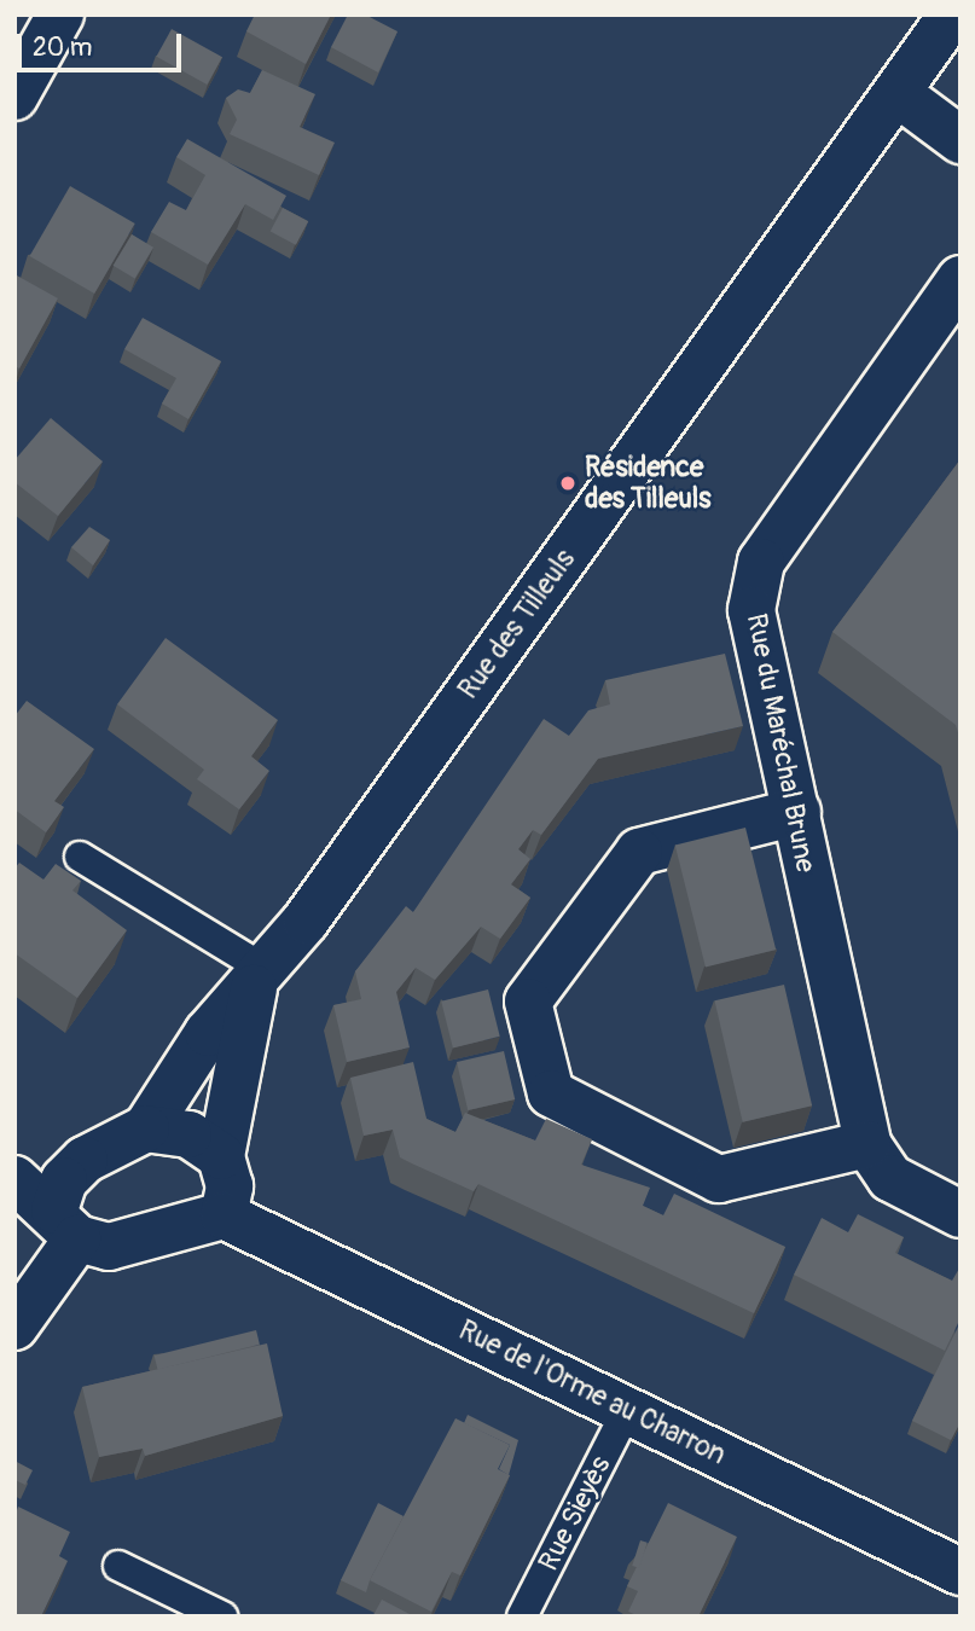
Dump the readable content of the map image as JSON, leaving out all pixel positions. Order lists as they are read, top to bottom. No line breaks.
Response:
{"streets":{"street":["Rue des Tilleuls","Rue du Maréchal Brune","Rue de l'Orme au Charron"],"lane":["Rue Sieyès"]},"crossings":[["Rue des Tilleuls","Rue de l'Orme au Charron"],["Rue de l'Orme au Charron","Rue Sieyès"]],"places":["Résidence des Tilleuls"],"scale_bar":"20 m"}
